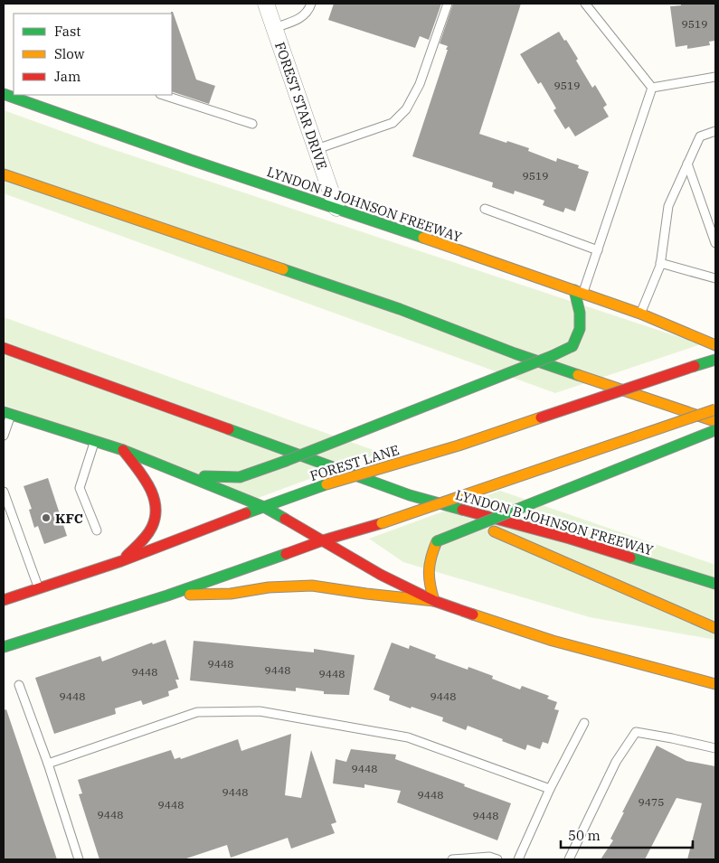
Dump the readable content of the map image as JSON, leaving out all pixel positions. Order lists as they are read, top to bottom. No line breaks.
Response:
{"streets":{"main road":["LYNDON B JOHNSON FREEWAY","FOREST LANE"],"street":["FOREST STAR DRIVE"]},"crossings":[["FOREST STAR DRIVE","LYNDON B JOHNSON FREEWAY"]],"places":["KFC"],"house_numbers":["9519","9519","9519","9448","9448","9448","9448","9448","9448","9448","9448","9448","9475","9448","9448","9448"],"legend":["Fast","Slow","Jam"],"scale_bar":"50 m"}
